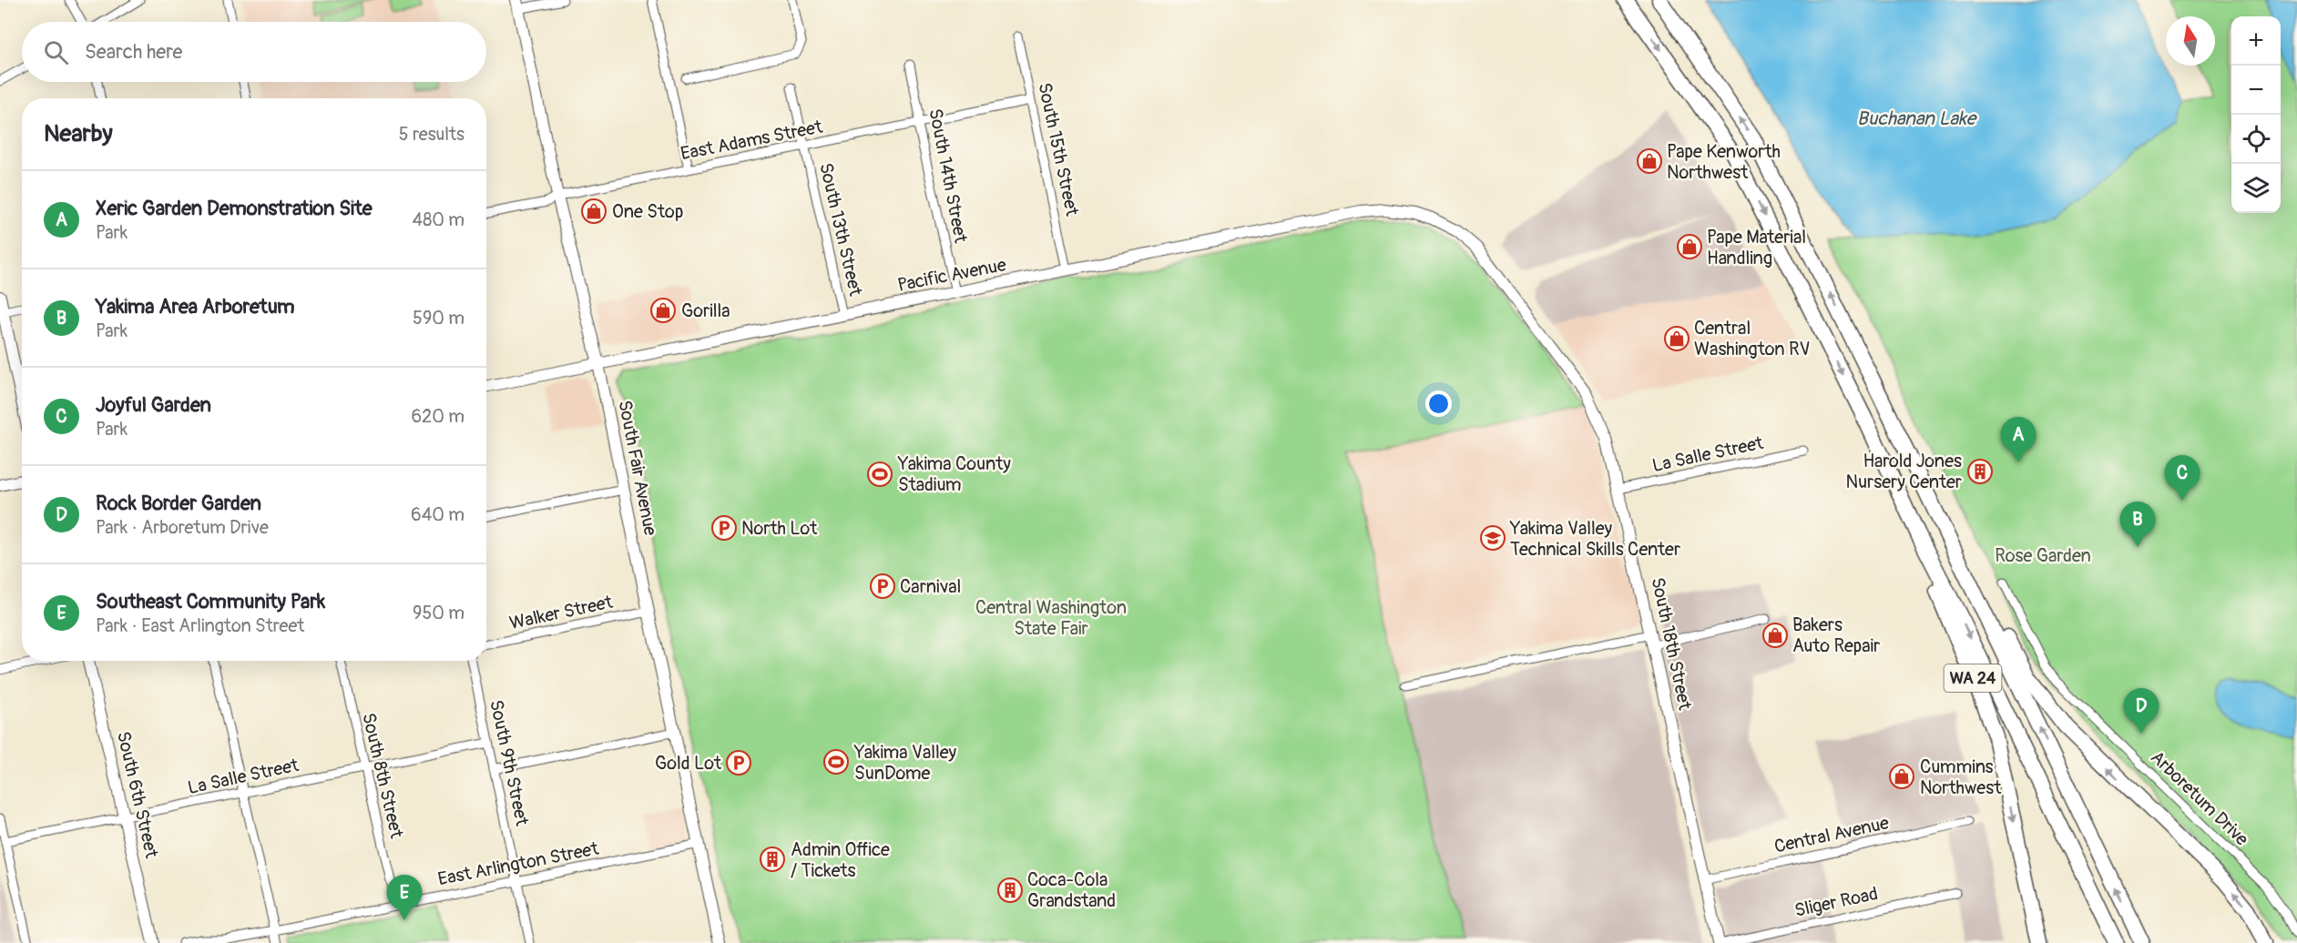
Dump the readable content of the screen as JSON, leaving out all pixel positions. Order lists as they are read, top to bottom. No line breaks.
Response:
{"streets":{"highway":["WA 24"],"street":["East Adams Street","South 15th Street","South 14th Street","South 13th Street","Pacific Avenue","La Salle Street","South Fair Avenue","Walker Street","South 18th Street","South 9th Street","South 8th Street","South 6th Street","Arboretum Drive","Central Avenue","East Arlington Street","Sliger Road"]},"crossings":[["East Adams Street","South 15th Street"],["East Adams Street","South 14th Street"],["East Adams Street","South 13th Street"],["East Adams Street","South Fair Avenue"],["South 15th Street","Pacific Avenue"],["South 14th Street","Pacific Avenue"],["South 13th Street","Pacific Avenue"],["Pacific Avenue","South Fair Avenue"],["Pacific Avenue","South 18th Street"],["La Salle Street","South 18th Street"],["La Salle Street","South 9th Street"],["La Salle Street","South 8th Street"],["La Salle Street","South 6th Street"],["South Fair Avenue","Walker Street"],["South Fair Avenue","East Arlington Street"],["South 18th Street","Central Avenue"],["South 9th Street","East Arlington Street"],["South 8th Street","East Arlington Street"]],"water":["Buchanan Lake"],"parks":["Rose Garden","Central Washington State Fair"],"places":{"shop":["Pape Kenworth Northwest","One Stop","Pape Material Handling","Gorilla","Central Washington RV","Bakers Auto Repair","Cummins Northwest"],"building":["Harold Jones Nursery Center","Admin Office / Tickets","Coca-Cola Grandstand"],"sports":["Yakima County Stadium","Yakima Valley SunDome"],"parking":["North Lot","Carnival","Gold Lot"],"school or university":["Yakima Valley Technical Skills Center"]},"north":"top","page":{"map_buttons":["+","−"],"search":"Search here","heading":["Nearby","5 results"],"list":[{"mark":"A","name":"Xeric Garden Demonstration Site","note":"Park","value":"480 m"},{"mark":"B","name":"Yakima Area Arboretum","note":"Park","value":"590 m"},{"mark":"C","name":"Joyful Garden","note":"Park","value":"620 m"},{"mark":"D","name":"Rock Border Garden","note":"Park · Arboretum Drive","value":"640 m"},{"mark":"E","name":"Southeast Community Park","note":"Park · East Arlington Street","value":"950 m"}],"pins":["A","C","B","D","E"]}}
